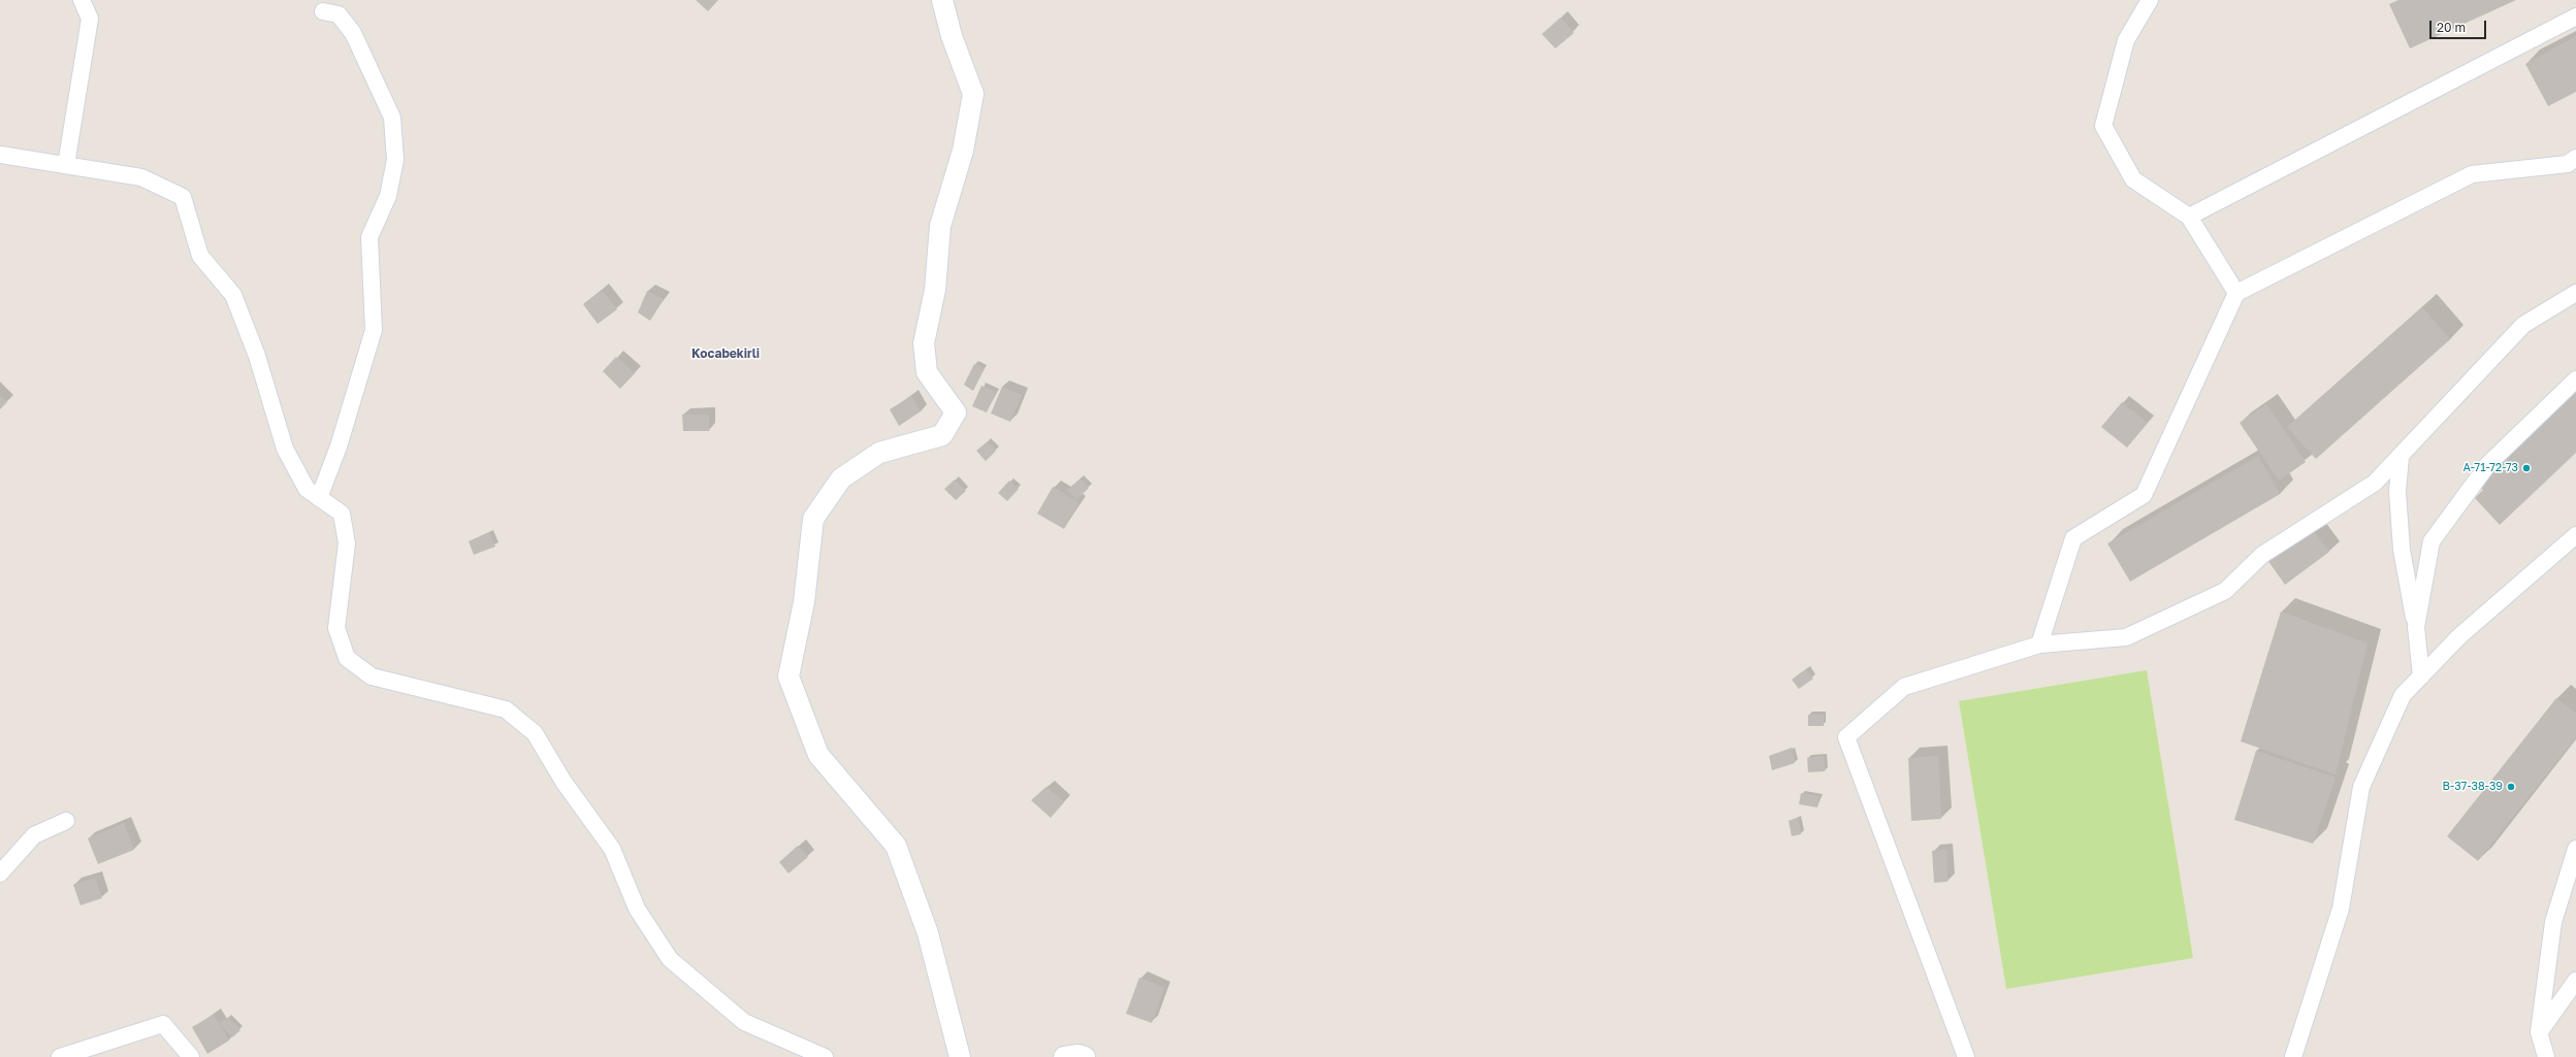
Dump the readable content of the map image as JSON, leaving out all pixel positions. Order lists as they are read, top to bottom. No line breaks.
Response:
{"districts":["Kocabekirli"],"places":["A-71-72-73","B-37-38-39"],"scale_bar":"20 m"}
